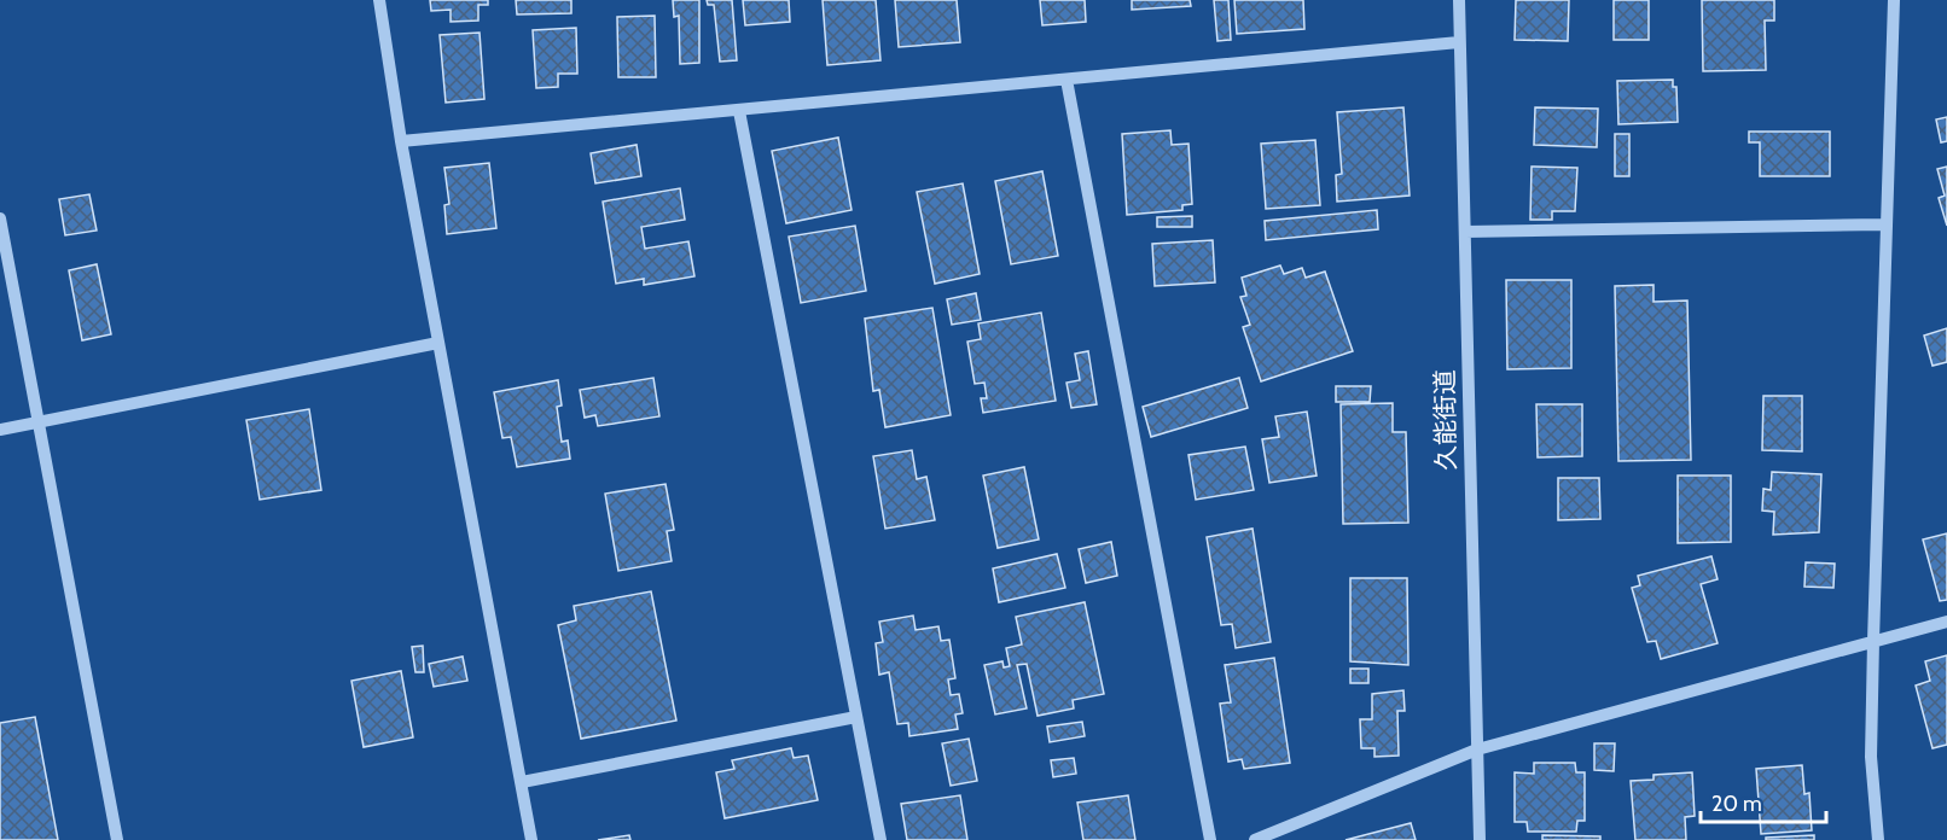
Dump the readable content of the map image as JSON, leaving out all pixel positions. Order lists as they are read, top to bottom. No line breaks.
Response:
{"streets":{"street":["久能街道"]},"scale_bar":"20 m"}
